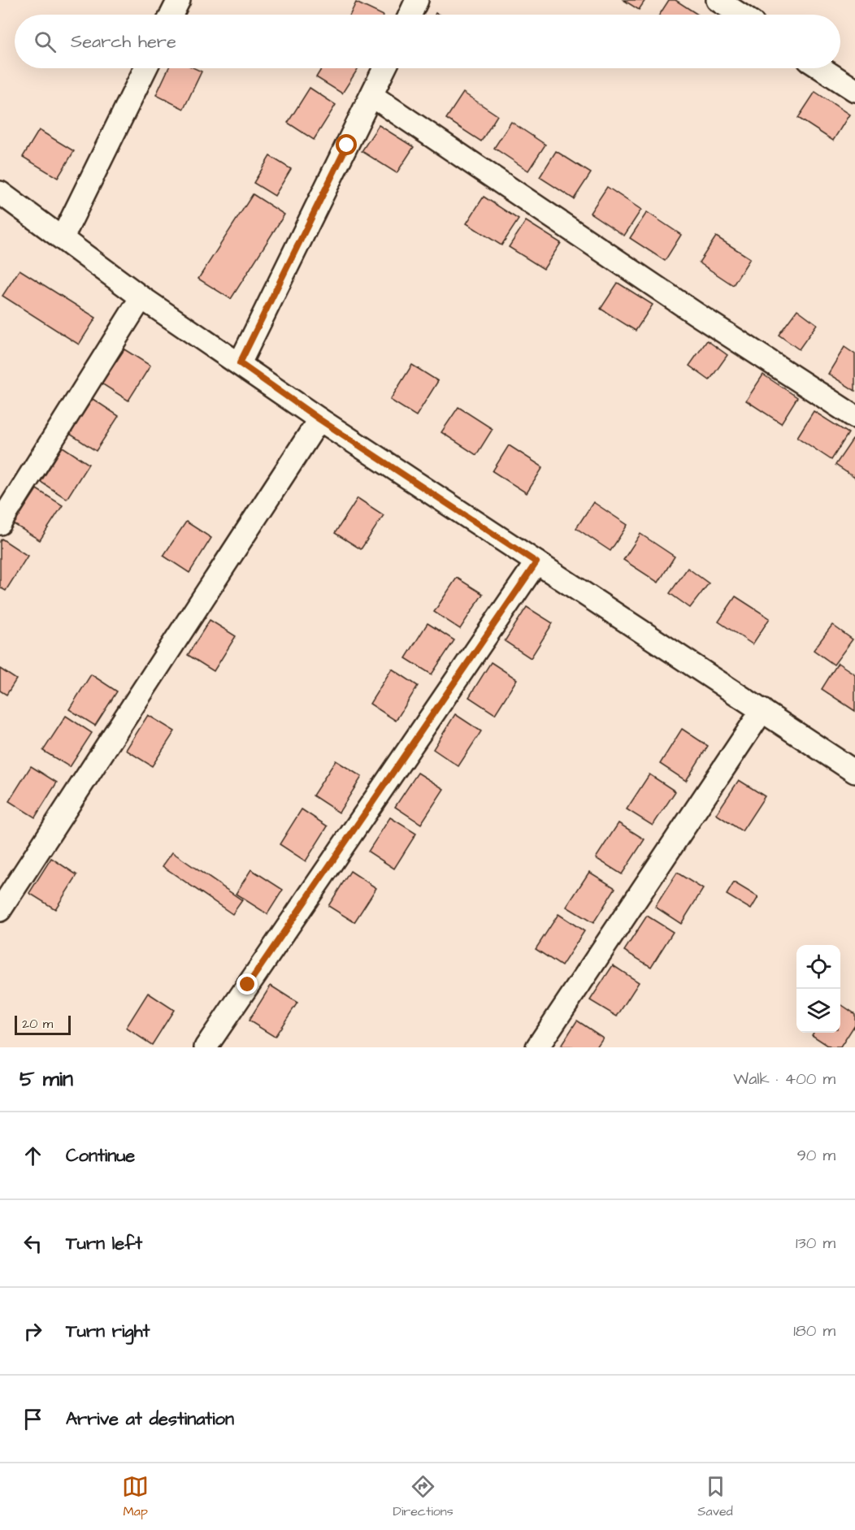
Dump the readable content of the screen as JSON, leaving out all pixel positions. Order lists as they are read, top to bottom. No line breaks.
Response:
{"scale_bar":"20 m","page":{"search":"Search here","scale":"20 m","heading":["5 min","Walk · 400 m"],"list":[["Continue","90 m"],["Turn left","130 m"],["Turn right","180 m"],"Arrive at destination"],"nav":["Map","Directions","Saved"]}}
